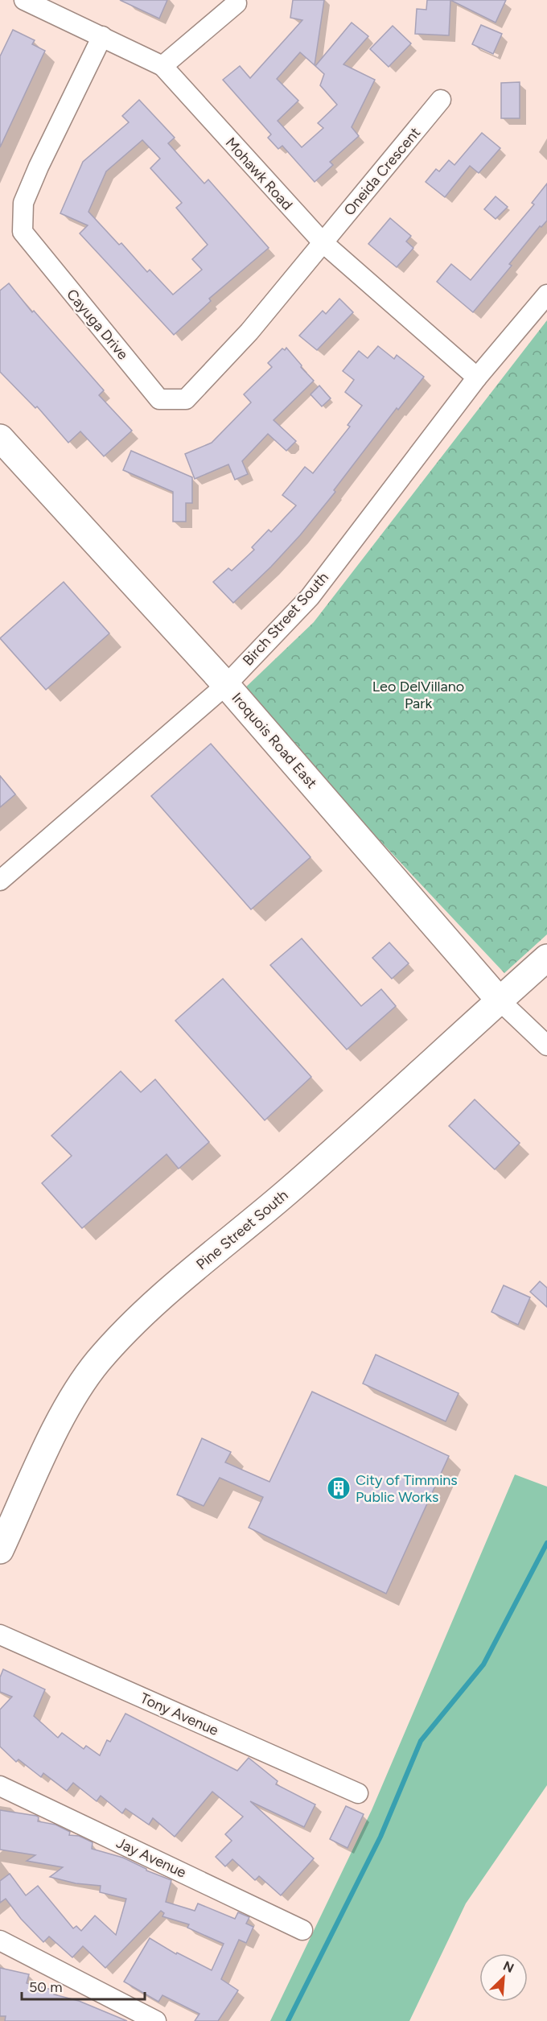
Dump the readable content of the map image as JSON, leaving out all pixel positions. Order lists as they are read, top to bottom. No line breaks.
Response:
{"streets":{"street":["Oneida Crescent","Mohawk Road","Cayuga Drive","Birch Street South","Iroquois Road East","Pine Street South","Tony Avenue","Jay Avenue"]},"crossings":[["Oneida Crescent","Mohawk Road"],["Oneida Crescent","Cayuga Drive"],["Mohawk Road","Cayuga Drive"],["Mohawk Road","Birch Street South"],["Birch Street South","Iroquois Road East"],["Iroquois Road East","Pine Street South"]],"parks":["Leo DelVillano Park"],"places":{"building":["City of Timmins Public Works"]},"scale_bar":"50 m","north":"top right"}
